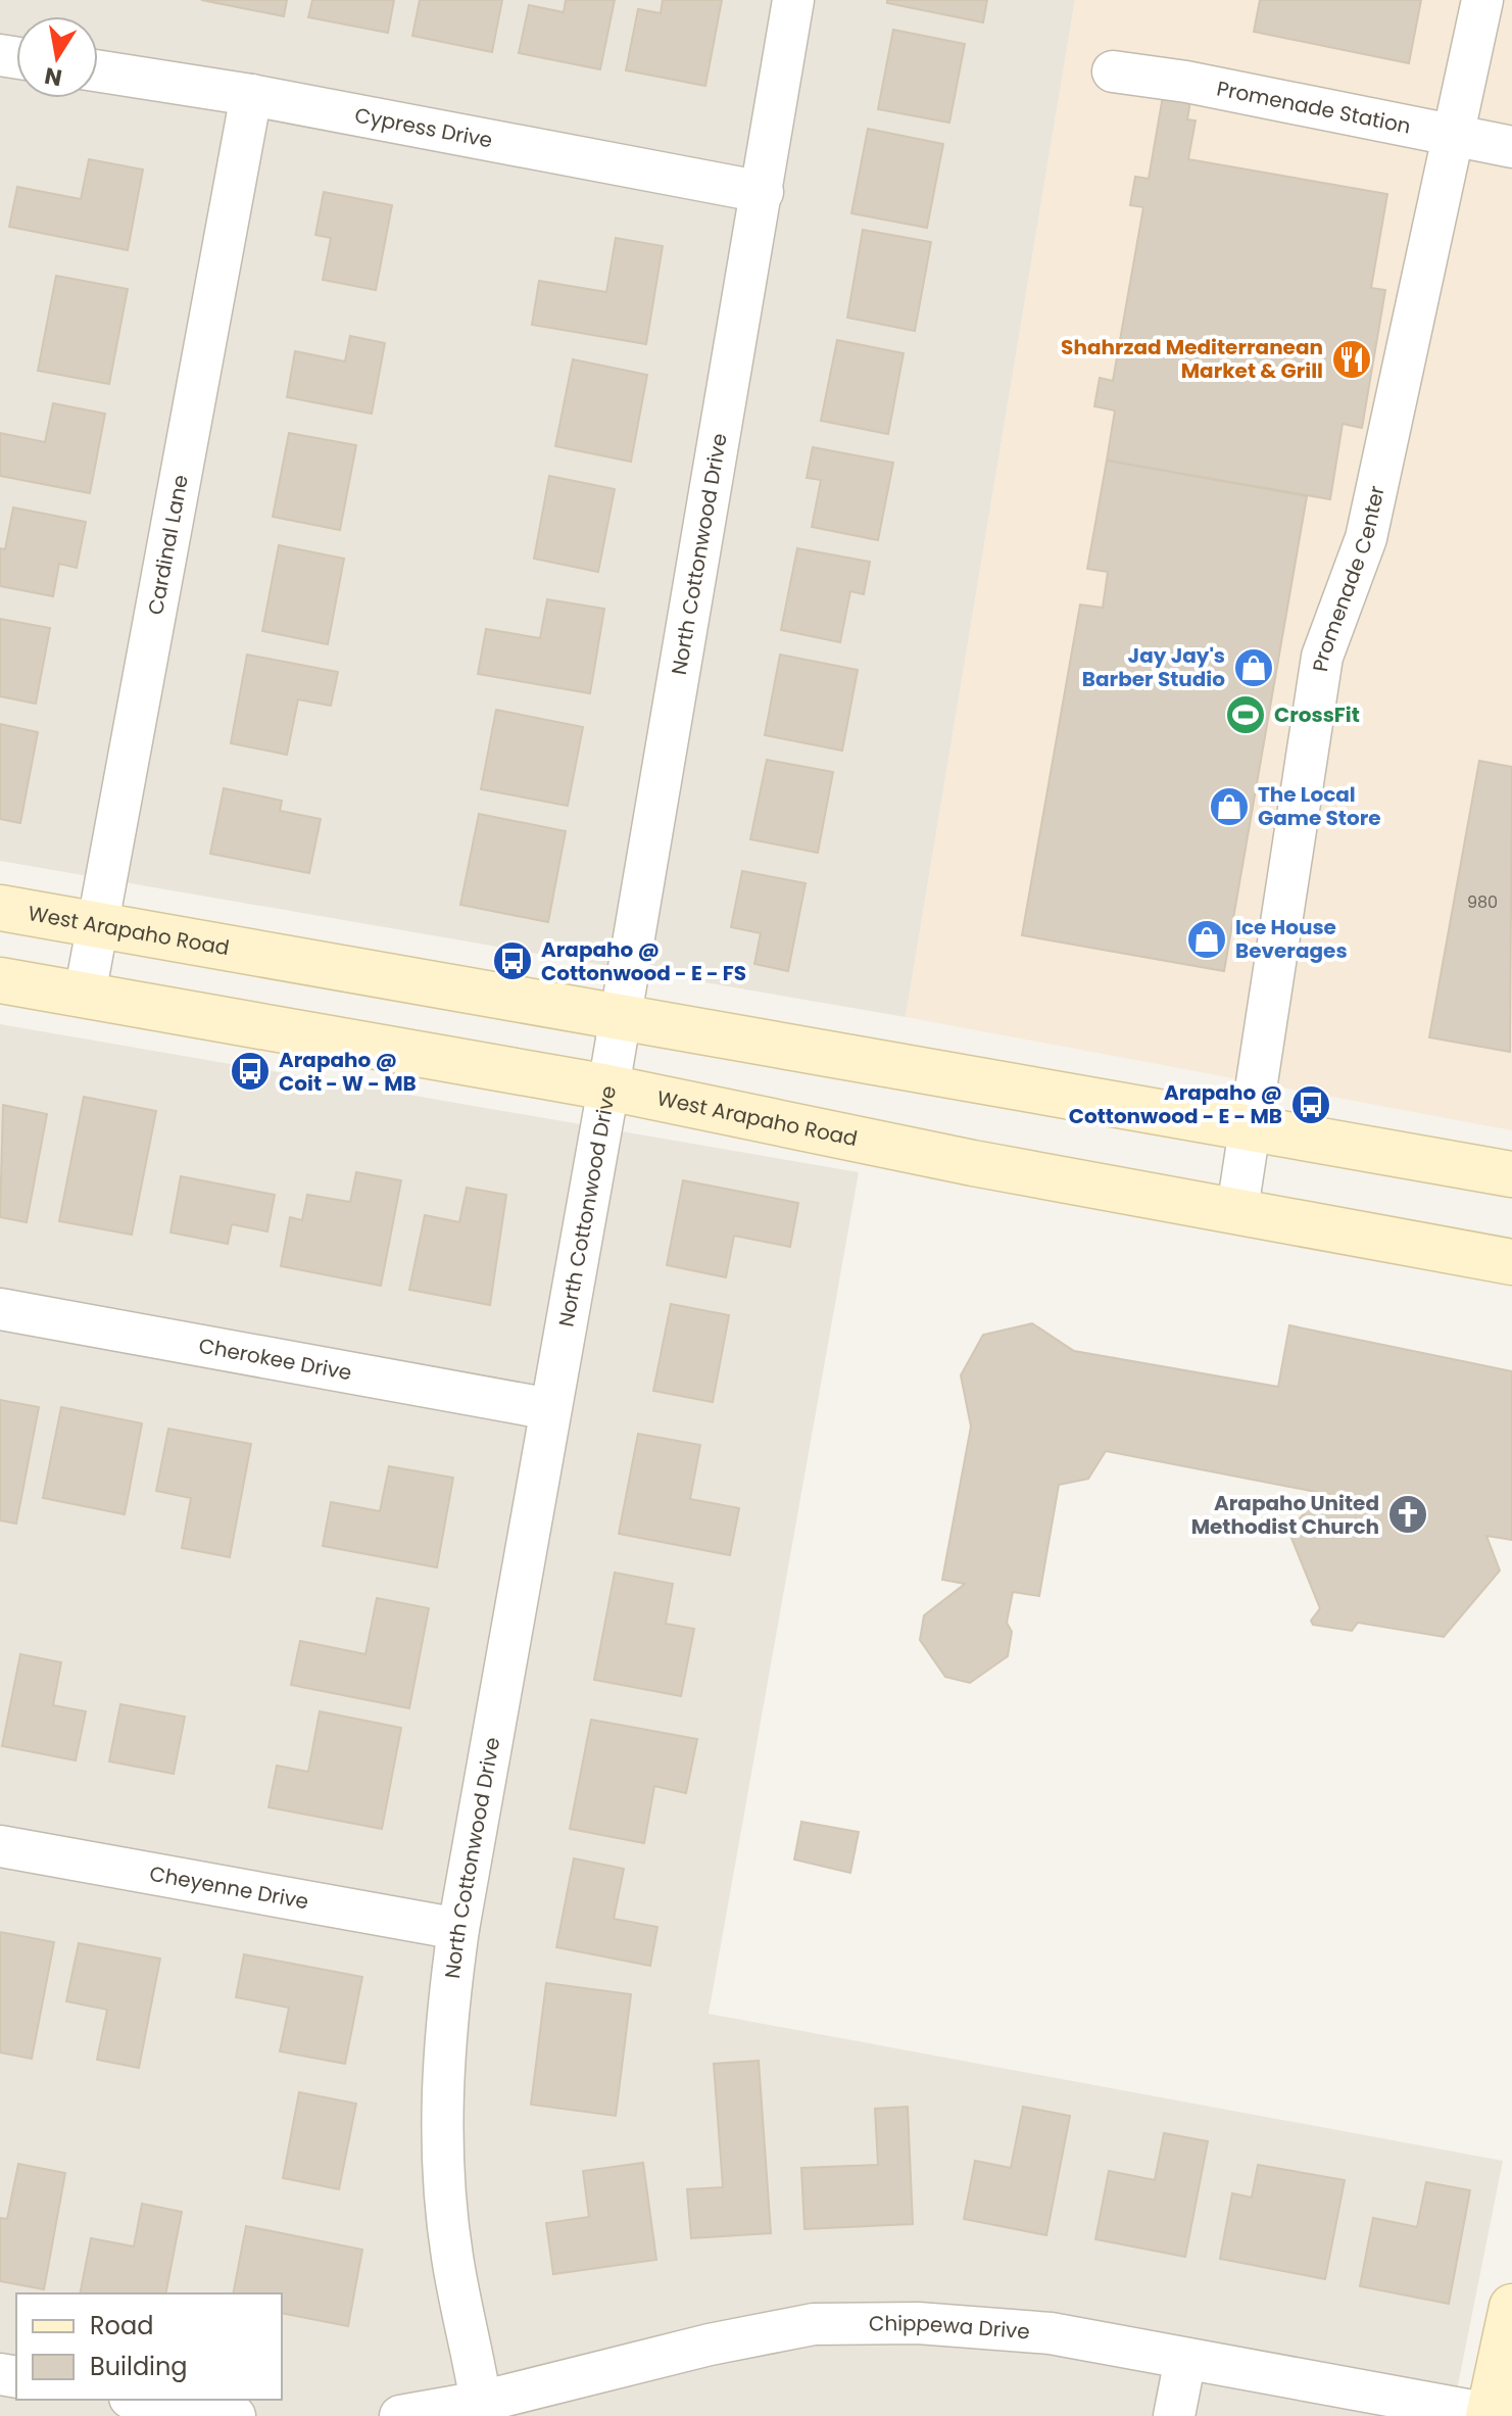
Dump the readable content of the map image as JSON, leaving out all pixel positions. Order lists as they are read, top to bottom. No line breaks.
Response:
{"streets":{"main road":["West Arapaho Road"],"street":["Promenade Station","Cypress Drive","Cardinal Lane","North Cottonwood Drive","Promenade Center","Cherokee Drive","Cheyenne Drive","Chippewa Drive"]},"crossings":[["Promenade Station","Promenade Center"],["Cypress Drive","Cardinal Lane"],["Cypress Drive","North Cottonwood Drive"],["Cardinal Lane","West Arapaho Road"],["North Cottonwood Drive","West Arapaho Road"],["North Cottonwood Drive","Cherokee Drive"],["North Cottonwood Drive","Cheyenne Drive"],["North Cottonwood Drive","Chippewa Drive"],["Promenade Center","West Arapaho Road"]],"places":{"restaurant":["Shahrzad Mediterranean Market & Grill"],"shop":["Jay Jay's Barber Studio","The Local Game Store","Ice House Beverages"],"sports":["CrossFit"],"bus stop":["Arapaho @ Cottonwood - E - FS","Arapaho @ Coit - W - MB","Arapaho @ Cottonwood - E - MB"],"church":["Arapaho United Methodist Church"]},"house_numbers":["980"],"legend":["Road","Building"],"north":"bottom"}
